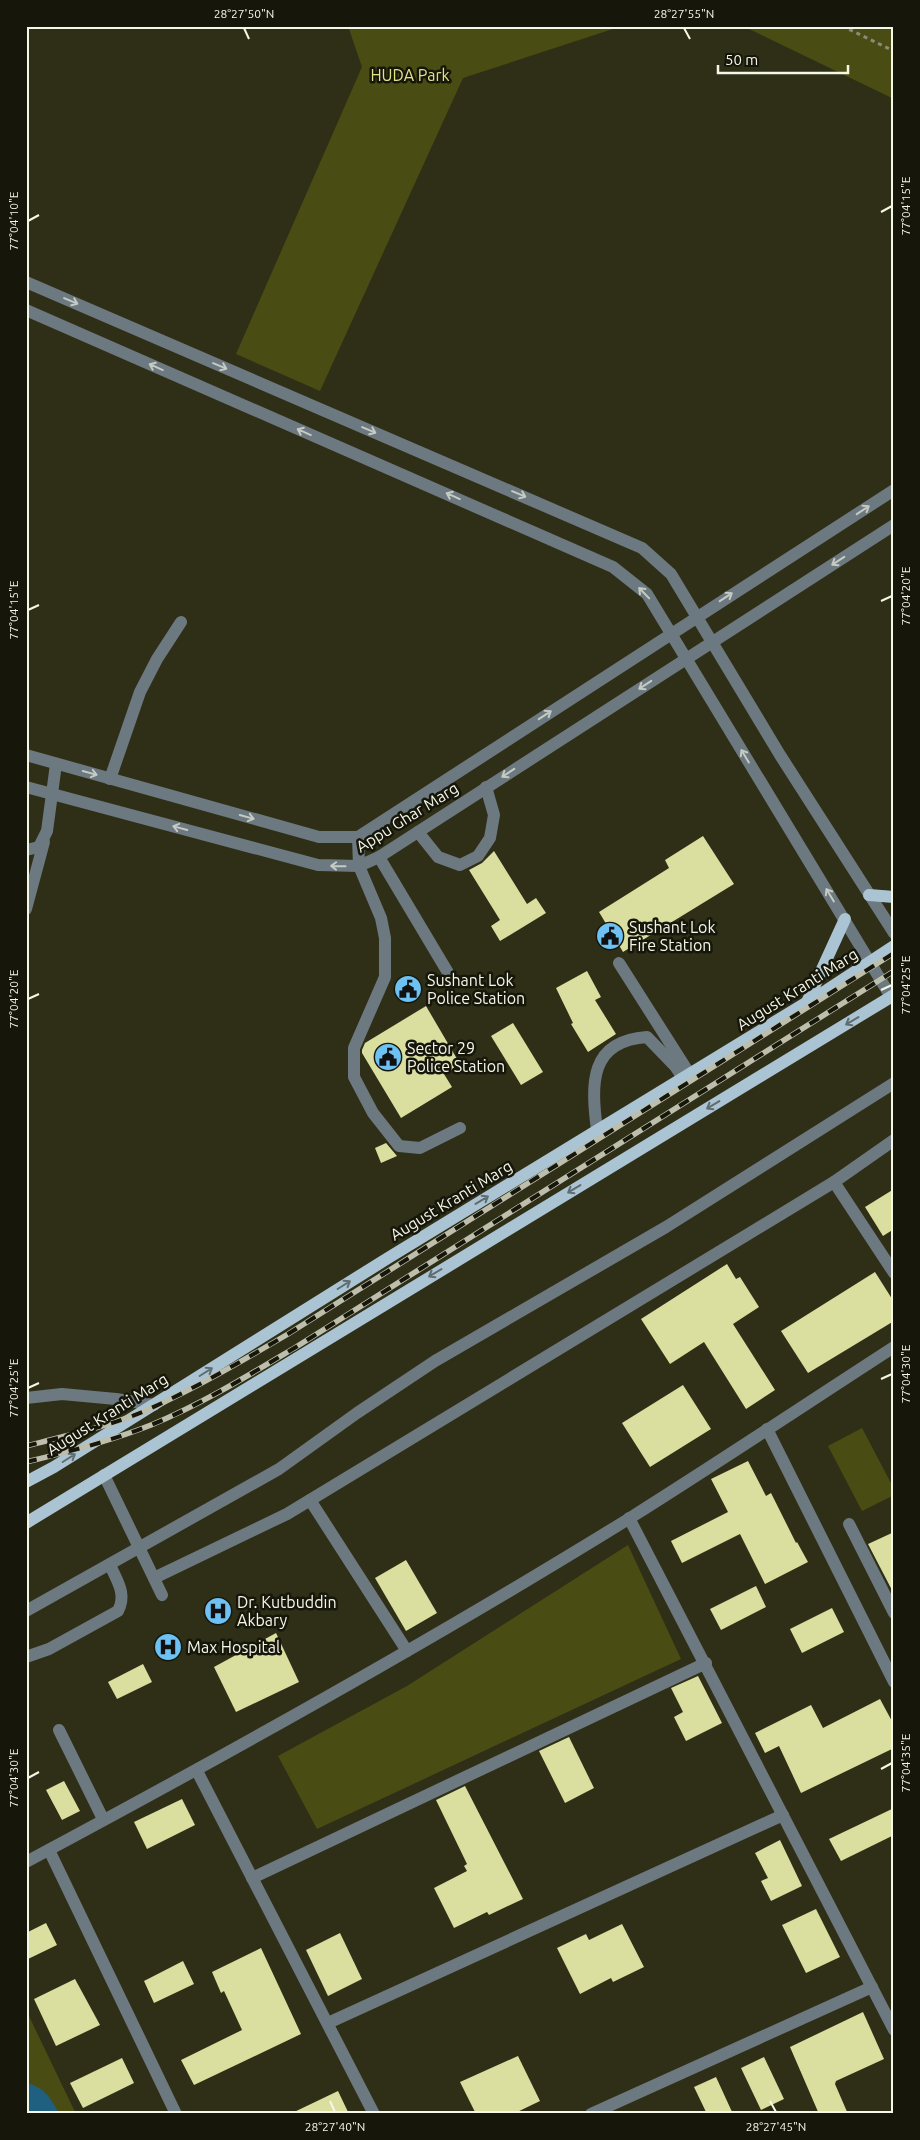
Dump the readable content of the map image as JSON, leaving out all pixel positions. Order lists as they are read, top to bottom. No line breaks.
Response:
{"streets":{"main road":["August Kranti Marg"],"street":["Appu Ghar Marg"]},"parks":["HUDA Park"],"places":{"public building":["Sushant Lok Fire Station","Sushant Lok Police Station","Sector 29 Police Station"],"hospital":["Dr. Kutbuddin Akbary","Max Hospital"]},"scale_bar":"50 m","coordinates":["28°27'50\"N","28°27'55\"N","77°04'15\"E","77°04'10\"E","77°04'20\"E","77°04'25\"E","77°04'30\"E","77°04'35\"E","28°27'40\"N","28°27'45\"N"]}
